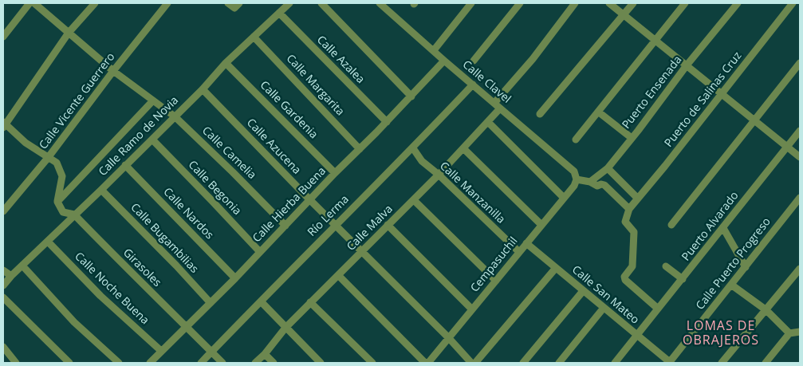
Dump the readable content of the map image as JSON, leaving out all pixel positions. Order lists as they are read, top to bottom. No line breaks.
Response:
{"streets":{"street":["Calle Azalea","Calle Clavel","Calle Margarita","Puerto Ensenada","Puerto de Salinas Cruz","Calle Vicente Guerrero","Calle Gardenia","Calle Ramo de Novia","Calle Azucena","Calle Camelia","Calle Begonia","Calle Manzanilla","Calle Hierba Buena","Calle Nardos","Río Lerma","Puerto Alvarado","Calle Malva","Calle Bugambilias","Calle Puerto Progreso","Cempasuchil","Girasoles","Calle Noche Buena","Calle San Mateo"]},"crossings":[["Calle Azalea","Calle Ramo de Novia"],["Calle Azalea","Calle Hierba Buena"],["Calle Clavel","Calle Hierba Buena"],["Calle Clavel","Río Lerma"],["Calle Clavel","Calle Malva"],["Calle Clavel","Cempasuchil"],["Calle Margarita","Calle Ramo de Novia"],["Calle Margarita","Calle Hierba Buena"],["Calle Vicente Guerrero","Calle Camelia"],["Calle Gardenia","Calle Ramo de Novia"],["Calle Gardenia","Calle Hierba Buena"],["Calle Ramo de Novia","Calle Azucena"],["Calle Ramo de Novia","Calle Camelia"],["Calle Ramo de Novia","Calle Begonia"],["Calle Ramo de Novia","Calle Nardos"],["Calle Ramo de Novia","Calle Bugambilias"],["Calle Ramo de Novia","Girasoles"],["Calle Ramo de Novia","Calle Noche Buena"],["Calle Azucena","Calle Hierba Buena"],["Calle Azucena","Río Lerma"],["Calle Azucena","Calle Malva"],["Calle Azucena","Cempasuchil"],["Calle Camelia","Calle Hierba Buena"],["Calle Begonia","Calle Hierba Buena"],["Calle Manzanilla","Río Lerma"],["Calle Manzanilla","Calle Malva"],["Calle Manzanilla","Cempasuchil"],["Calle Hierba Buena","Calle Nardos"],["Calle Hierba Buena","Calle Bugambilias"],["Calle Hierba Buena","Girasoles"],["Calle Hierba Buena","Calle Noche Buena"],["Río Lerma","Girasoles"],["Puerto Alvarado","Calle San Mateo"],["Calle Puerto Progreso","Calle San Mateo"],["Cempasuchil","Calle San Mateo"]],"districts":["LOMAS DE OBRAJEROS"]}
